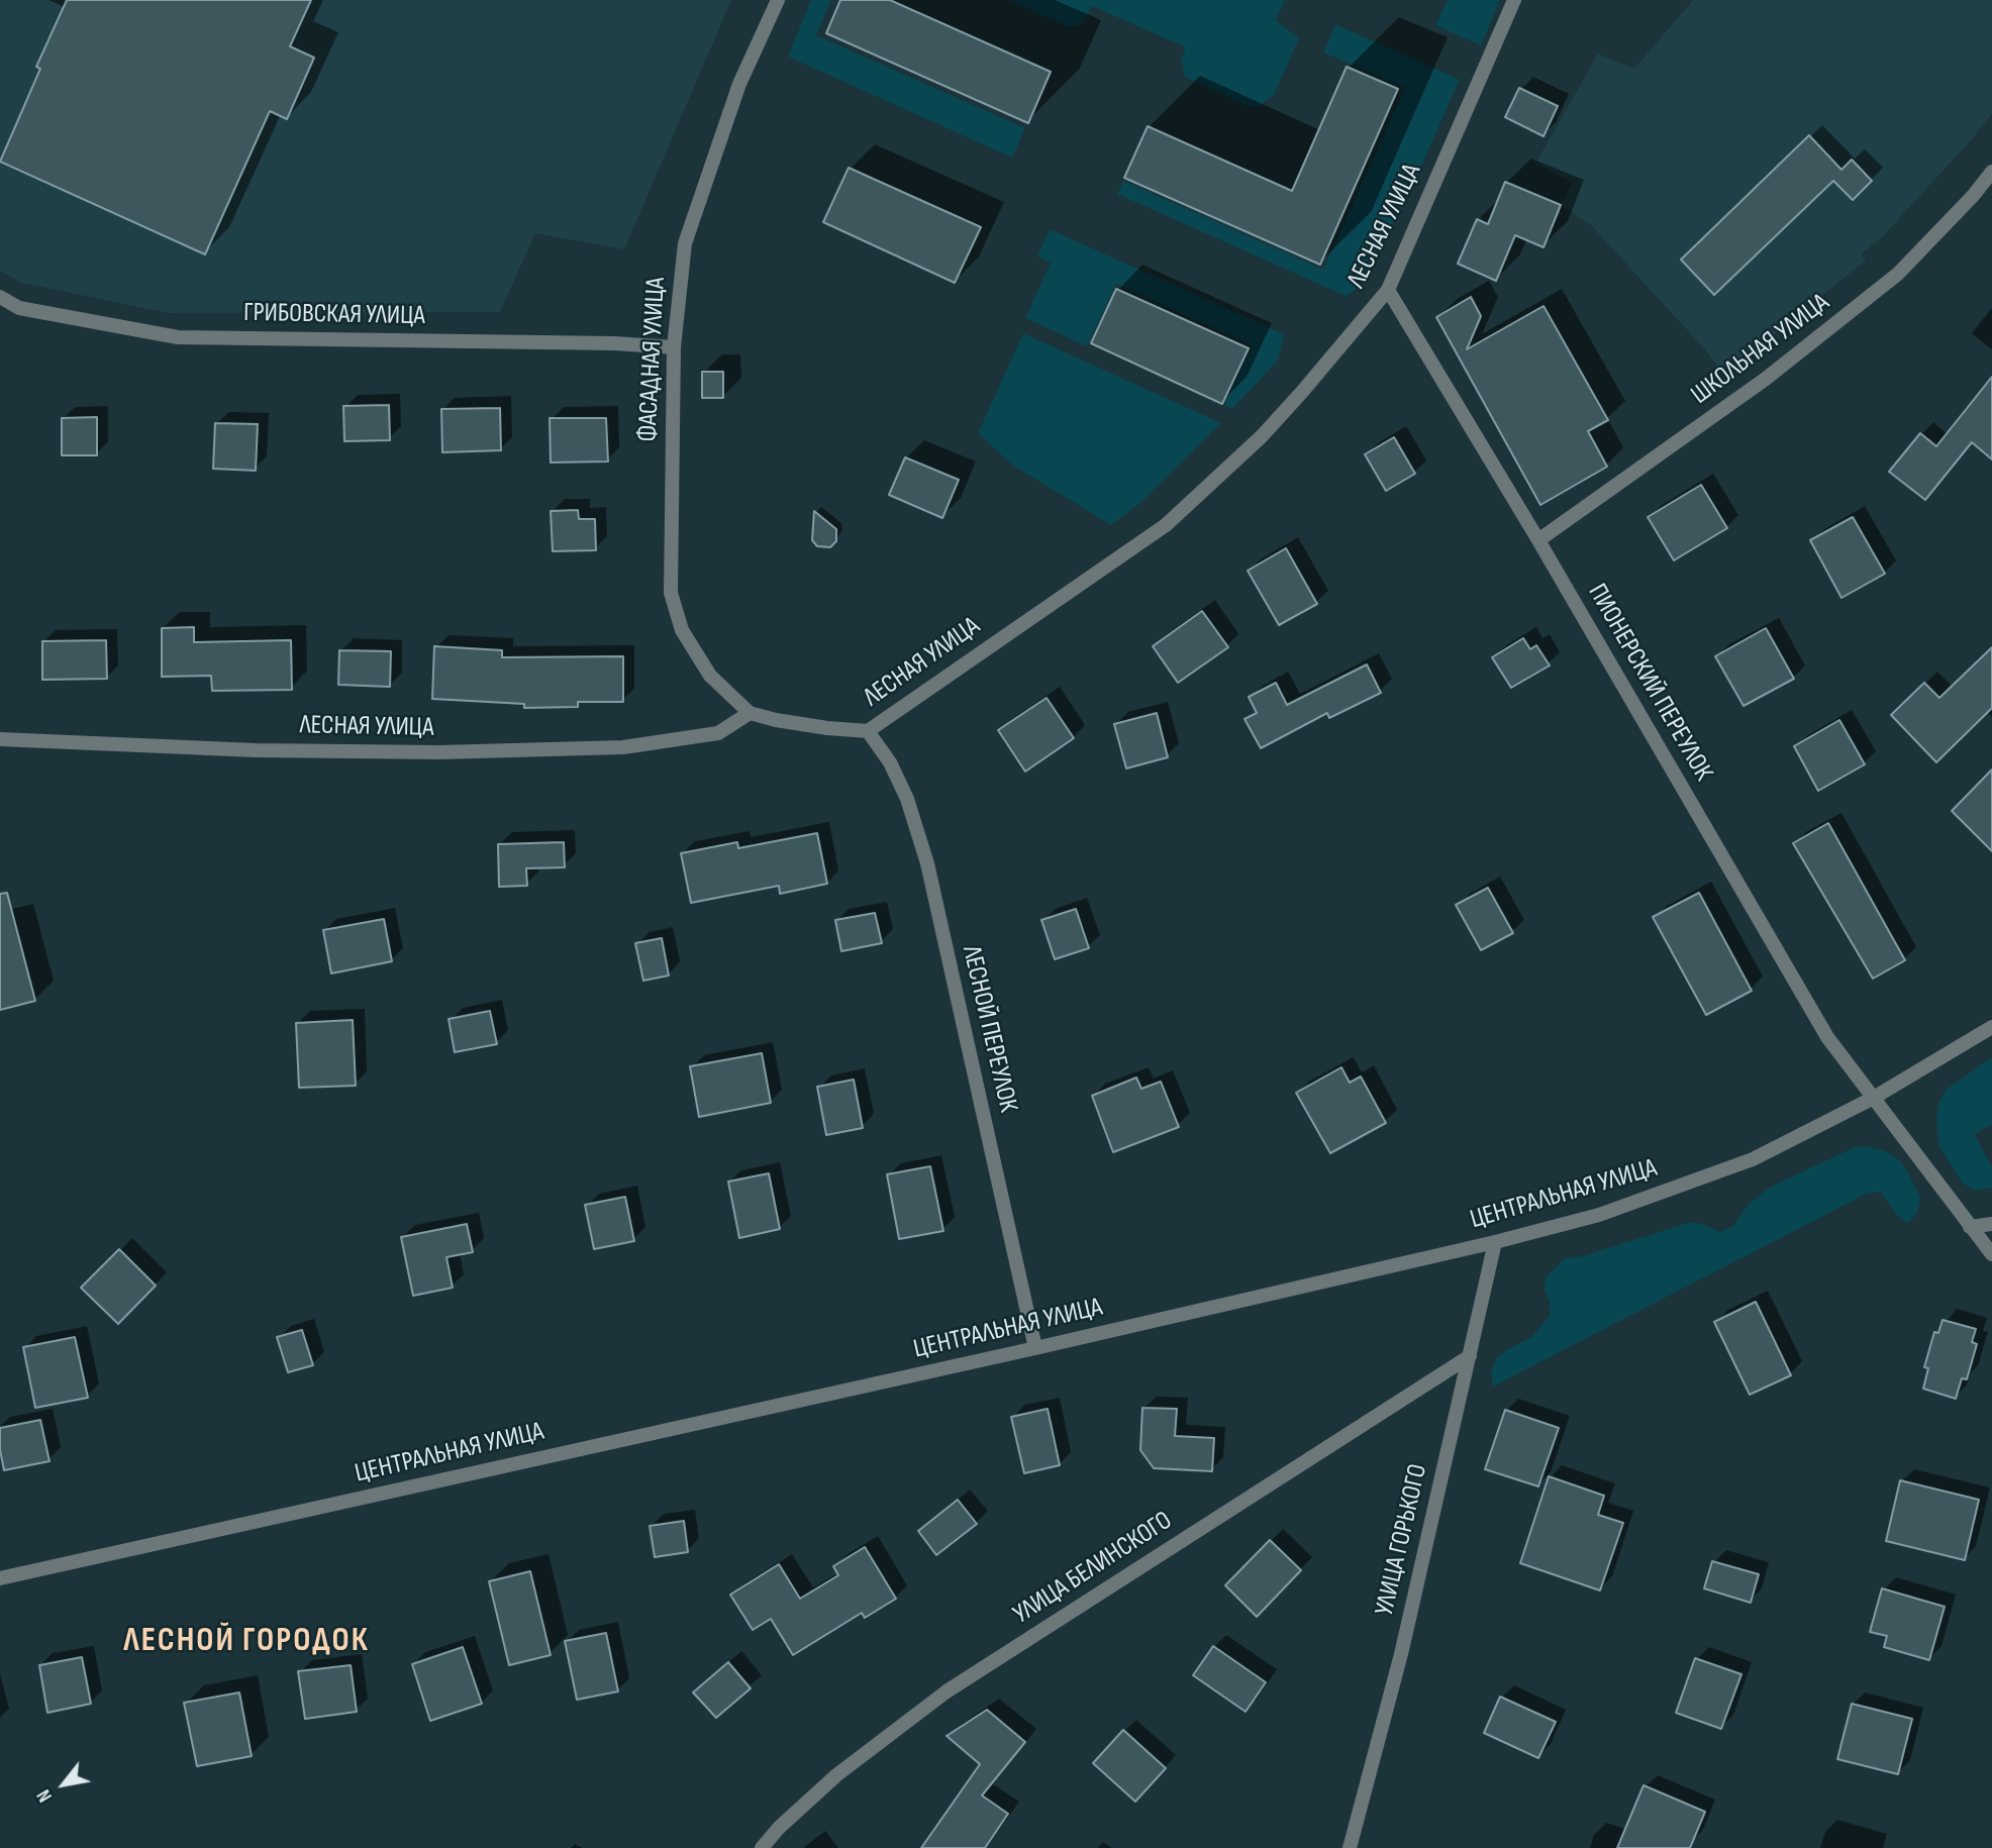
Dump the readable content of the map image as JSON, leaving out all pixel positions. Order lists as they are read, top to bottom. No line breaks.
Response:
{"streets":{"street":["ЛЕСНАЯ УЛИЦА","ГРИБОВСКАЯ УЛИЦА","ШКОЛЬНАЯ УЛИЦА","ФАСАДНАЯ УЛИЦА","ПИОНЕРСКИЙ ПЕРЕУЛОК","ЛЕСНОЙ ПЕРЕУЛОК","ЦЕНТРАЛЬНАЯ УЛИЦА","УЛИЦА ГОРЬКОГО","УЛИЦА БЕЛИНСКОГО"]},"crossings":[["ЛЕСНАЯ УЛИЦА","ФАСАДНАЯ УЛИЦА"],["ЛЕСНАЯ УЛИЦА","ПИОНЕРСКИЙ ПЕРЕУЛОК"],["ЛЕСНАЯ УЛИЦА","ЛЕСНОЙ ПЕРЕУЛОК"],["ГРИБОВСКАЯ УЛИЦА","ФАСАДНАЯ УЛИЦА"],["ШКОЛЬНАЯ УЛИЦА","ПИОНЕРСКИЙ ПЕРЕУЛОК"],["ПИОНЕРСКИЙ ПЕРЕУЛОК","ЦЕНТРАЛЬНАЯ УЛИЦА"],["ЛЕСНОЙ ПЕРЕУЛОК","ЦЕНТРАЛЬНАЯ УЛИЦА"],["ЦЕНТРАЛЬНАЯ УЛИЦА","УЛИЦА ГОРЬКОГО"],["УЛИЦА ГОРЬКОГО","УЛИЦА БЕЛИНСКОГО"]],"districts":["ЛЕСНОЙ ГОРОДОК"],"north":"bottom left"}
